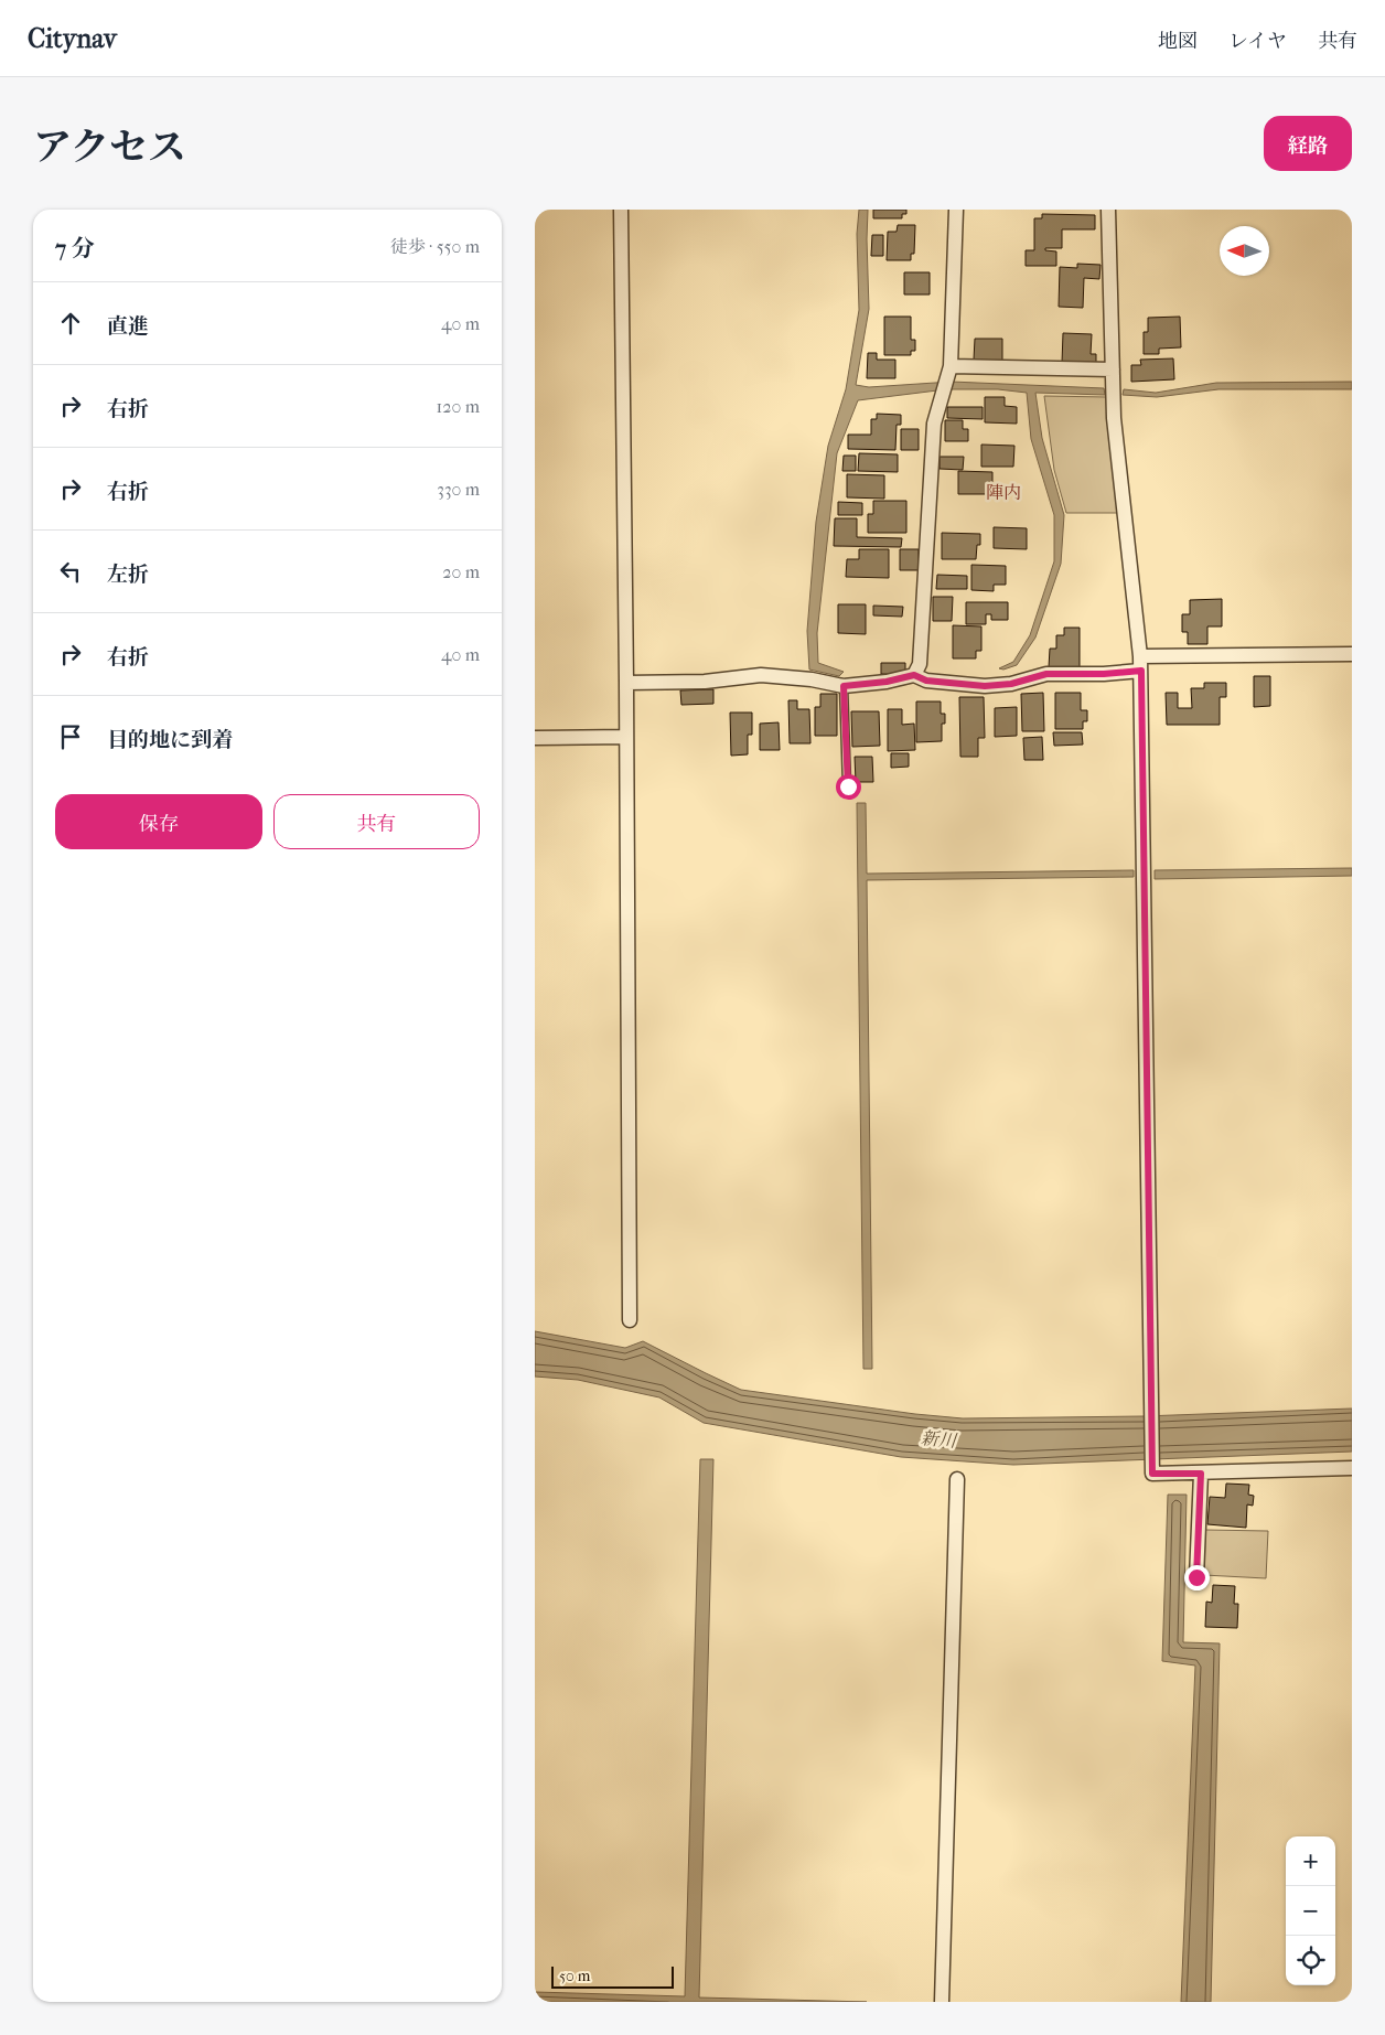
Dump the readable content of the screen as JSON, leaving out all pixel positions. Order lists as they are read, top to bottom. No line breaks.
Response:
{"districts":["陣内"],"water":["新川"],"scale_bar":"50 m","north":"left","page":{"header":"Citynav","nav":["地図","レイヤ","共有"],"title":"アクセス","buttons":["経路",["保存","共有"]],"heading":["7 分","徒歩 · 550 m"],"list":[["直進","40 m"],["右折","120 m"],["右折","330 m"],["左折","20 m"],["右折","40 m"],"目的地に到着"],"map_buttons":["+","−"],"scale":"50 m"}}
